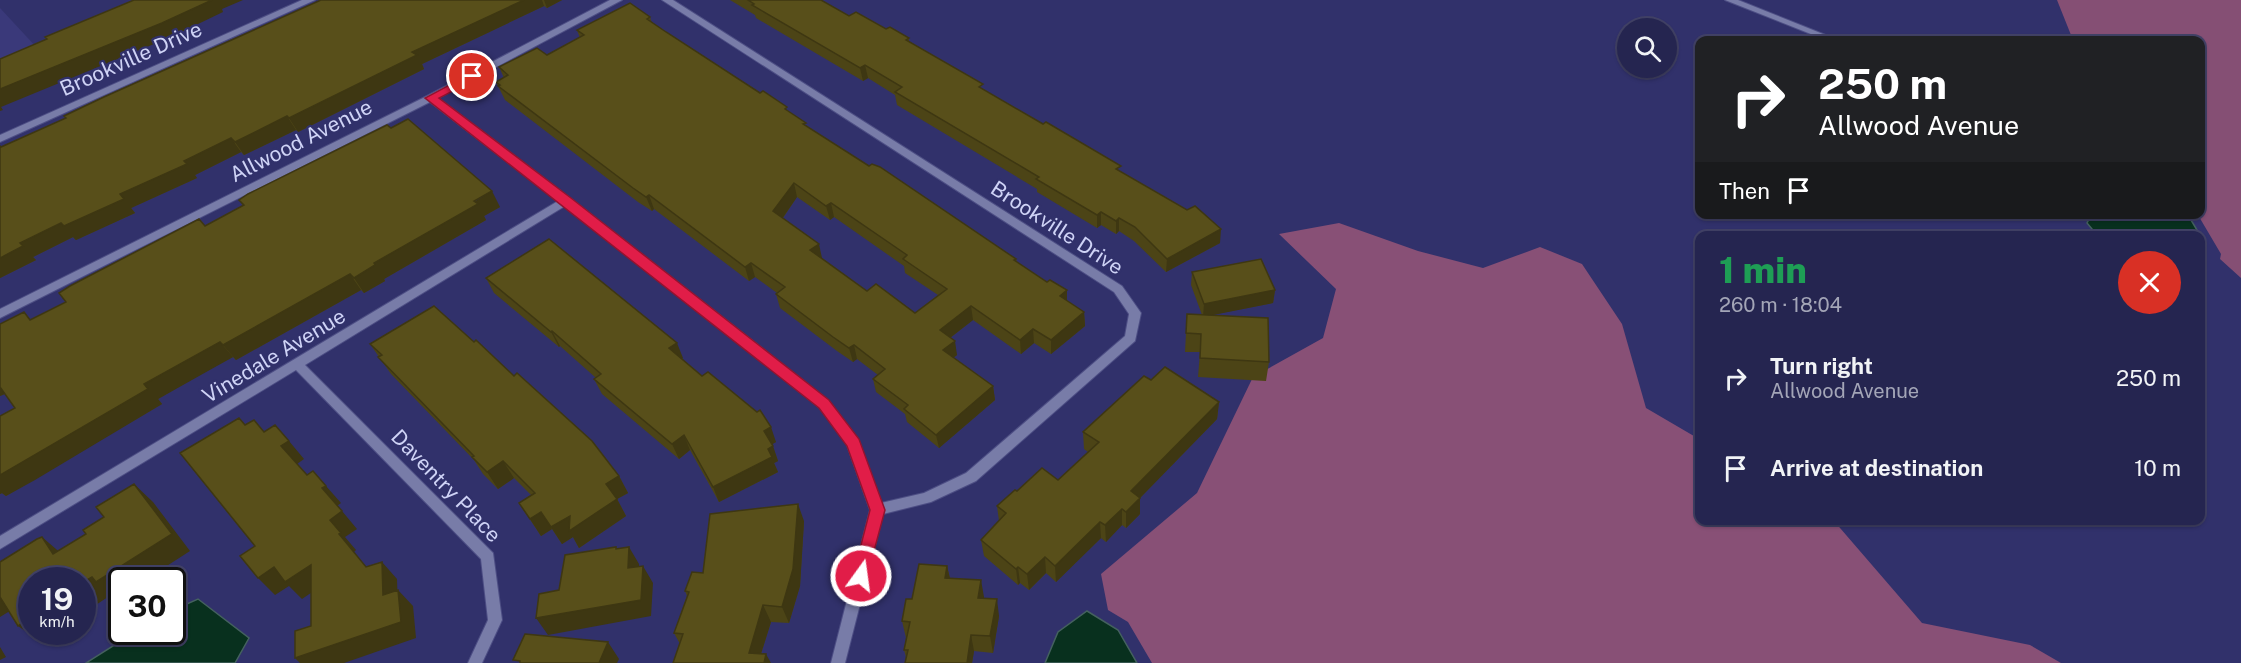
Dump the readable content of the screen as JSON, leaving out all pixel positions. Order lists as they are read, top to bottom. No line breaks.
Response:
{"streets":{"street":["Brookville Drive","Allwood Avenue","Vinedale Avenue","Daventry Place"]},"crossings":[["Vinedale Avenue","Daventry Place"]],"page":{"turn":["250 m","Allwood Avenue"],"then":"Then","heading":["1 min","260 m · 18:04"],"list":[{"name":"Turn right","note":"Allwood Avenue","value":"250 m"},{"name":"Arrive at destination","value":"10 m"}],"speed":"19 km/h","limit":"30"}}
